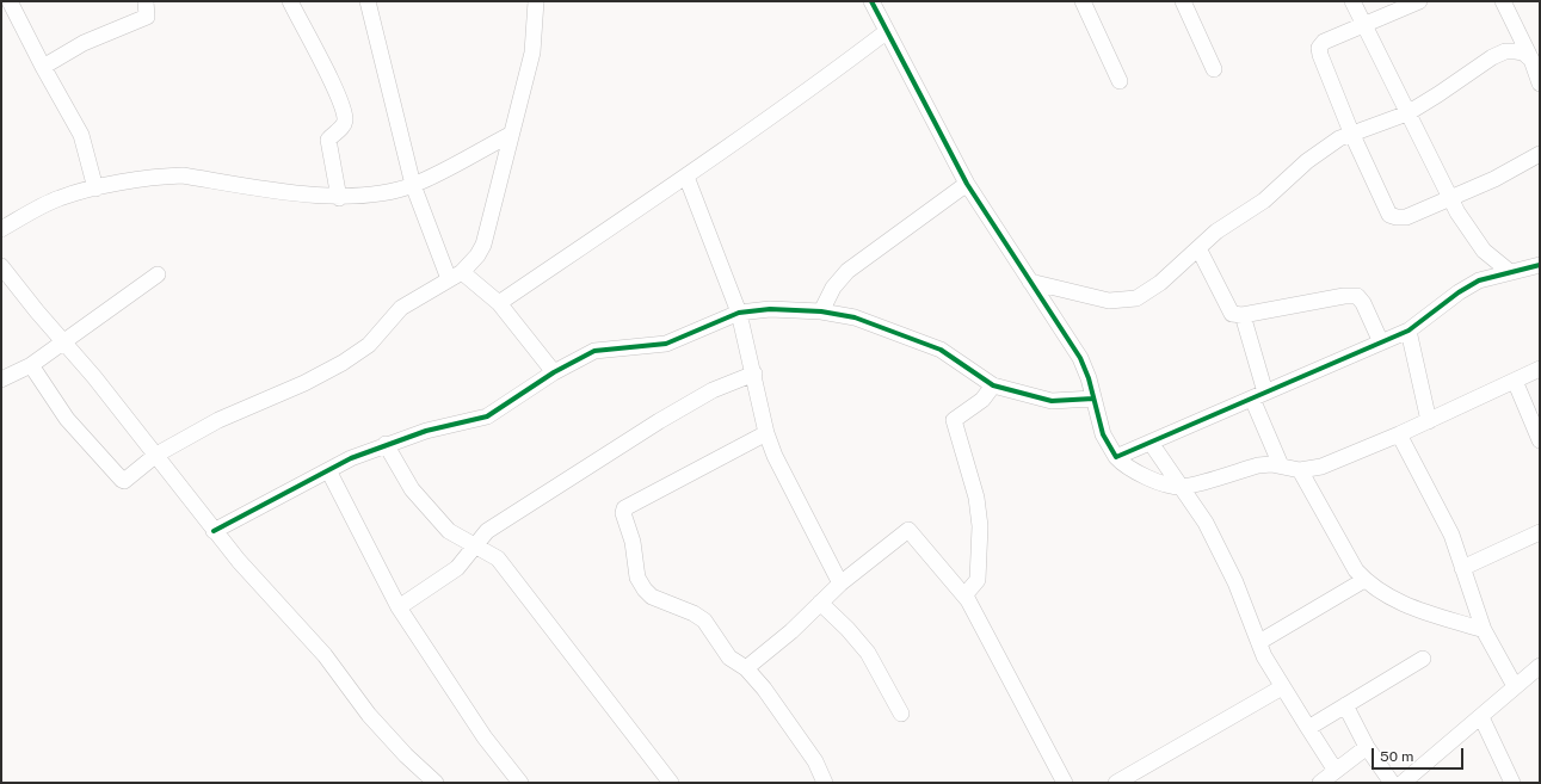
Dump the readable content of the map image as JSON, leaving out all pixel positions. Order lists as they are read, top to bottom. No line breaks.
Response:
{"scale_bar":"50 m"}
